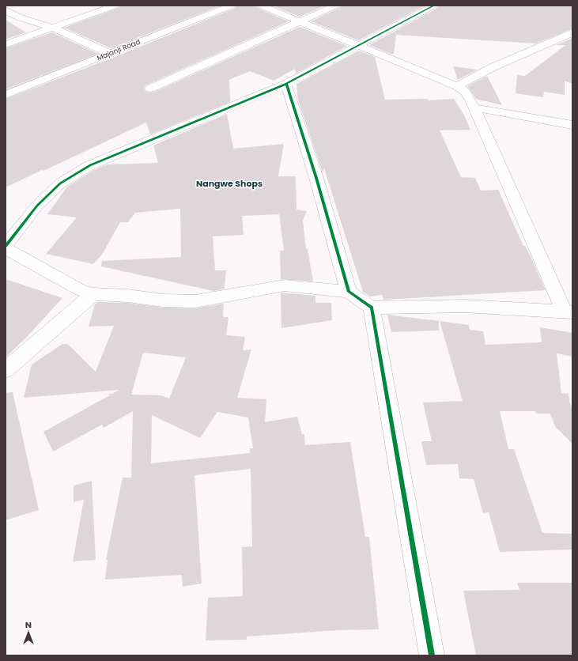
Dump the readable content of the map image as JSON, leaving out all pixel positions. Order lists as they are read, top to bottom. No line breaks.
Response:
{"streets":{"street":["Majanji Road"]},"districts":["Nangwe Shops"],"north":"top"}
